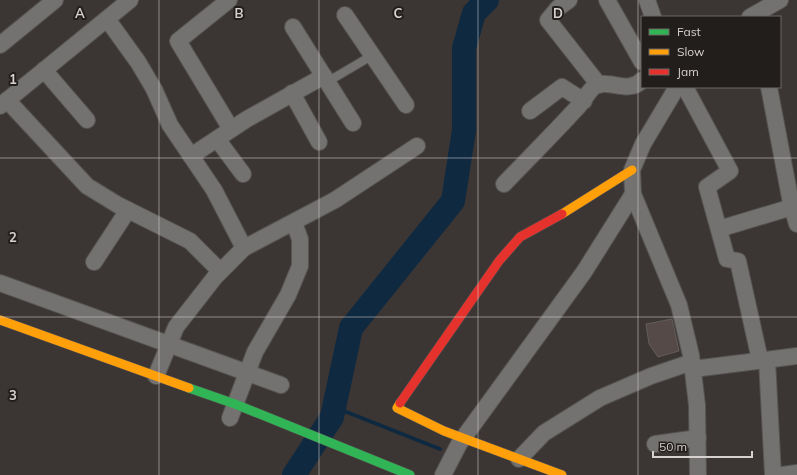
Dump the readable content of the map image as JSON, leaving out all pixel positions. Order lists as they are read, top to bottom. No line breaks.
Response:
{"legend":["Fast","Slow","Jam"],"scale_bar":"50 m","grid":{"columns":["A","B","C","D"],"rows":["1","2","3"]}}
